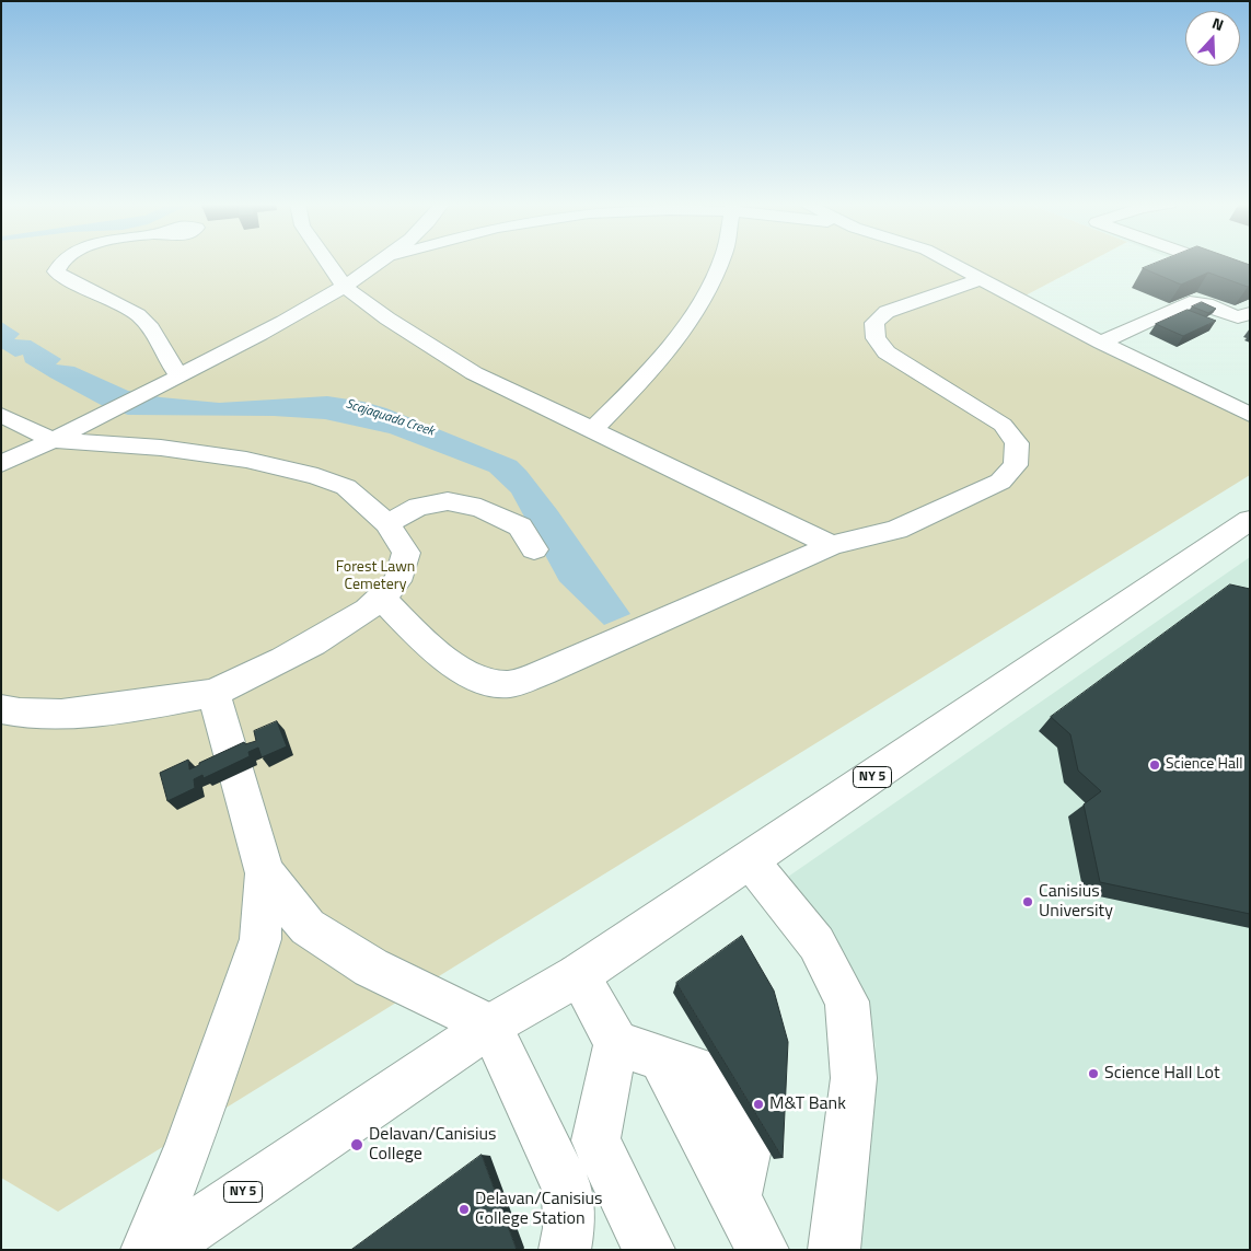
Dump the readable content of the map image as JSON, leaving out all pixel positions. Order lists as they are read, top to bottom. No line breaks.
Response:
{"streets":{"street":["NY 5"]},"water":["Scajaquada Creek"],"parks":["Forest Lawn Cemetery"],"places":["Science Hall","Canisius University","Science Hall Lot","M&T Bank","Delavan/Canisius College","Delavan/Canisius College Station"],"north":"top"}
